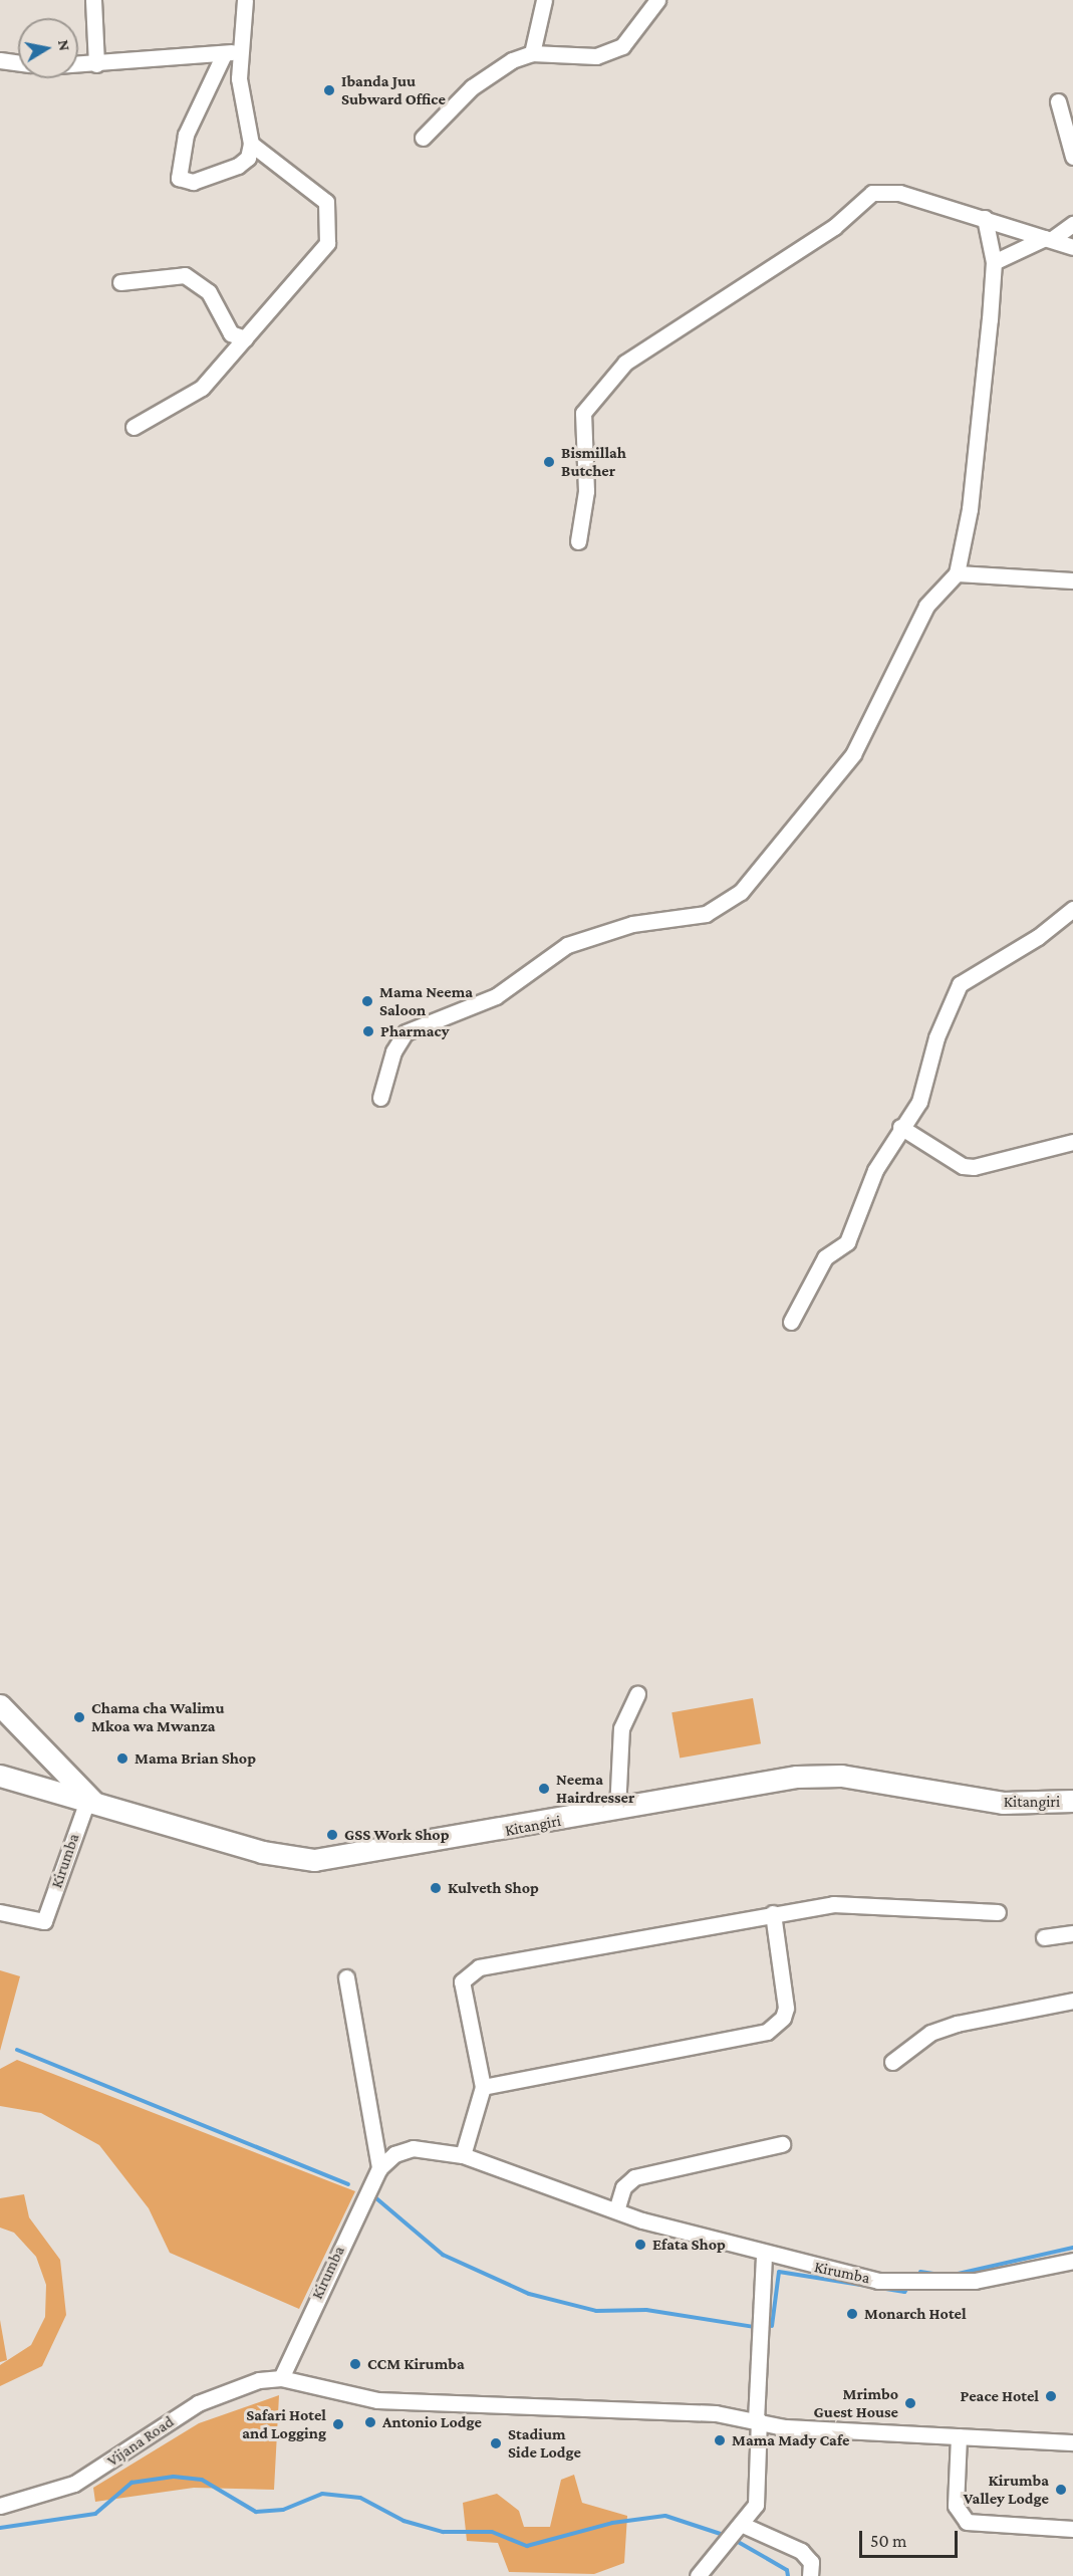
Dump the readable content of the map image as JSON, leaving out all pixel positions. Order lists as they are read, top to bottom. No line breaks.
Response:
{"streets":{"main road":["Kitangiri"],"street":["Kirumba","Vijana Road"]},"crossings":[["Kitangiri","Kirumba"],["Kirumba","Vijana Road"]],"places":["Ibanda Juu Subward Office","Bismillah Butcher","Mama Neema Saloon","Pharmacy","Chama cha Walimu Mkoa wa Mwanza","Mama Brian Shop","Neema Hairdresser","GSS Work Shop","Kulveth Shop","Efata Shop","Monarch Hotel","CCM Kirumba","Peace Hotel","Mrimbo Guest House","Antonio Lodge","Safari Hotel and Logging","Mama Mady Cafe","Stadium Side Lodge","Kirumba Valley Lodge"],"scale_bar":"50 m","north":"right"}
